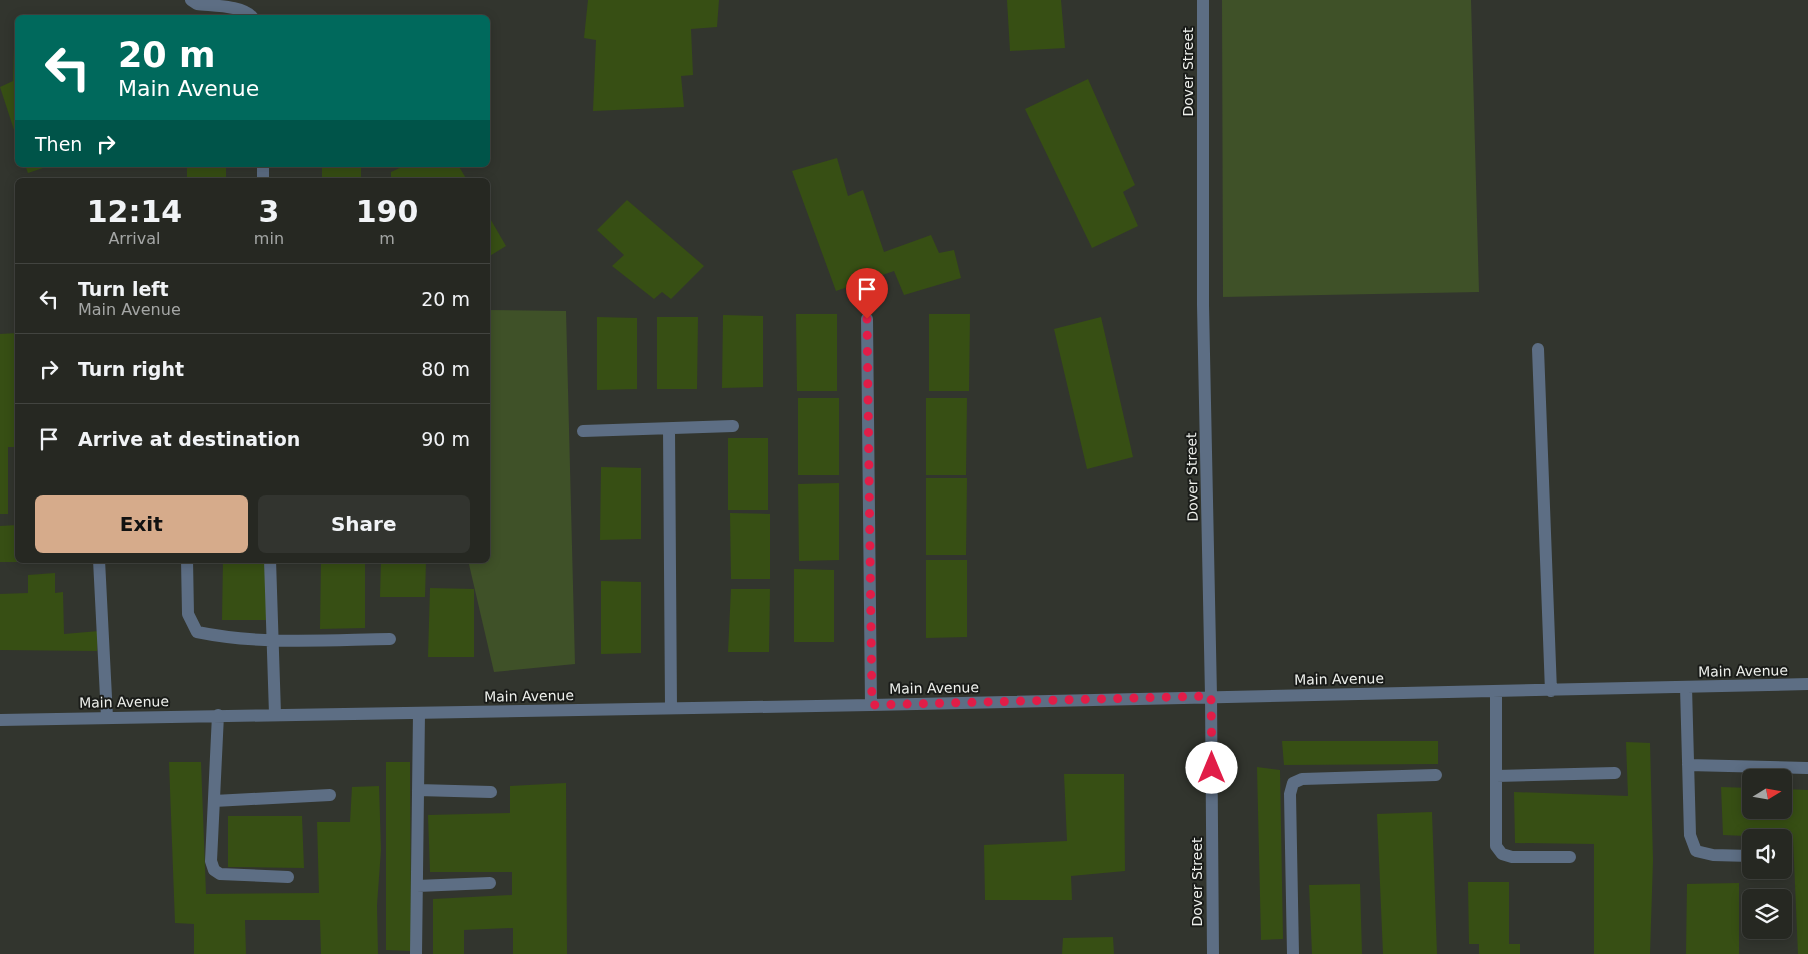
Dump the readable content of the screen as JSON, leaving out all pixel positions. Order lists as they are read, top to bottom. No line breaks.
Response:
{"streets":{"street":["Dover Street","Main Avenue"]},"crossings":[["Dover Street","Main Avenue"]],"north":"right","page":{"turn":["20 m","Main Avenue"],"then":"Then","eta":["12:14","Arrival","3","min","190","m"],"list":[{"name":"Turn left","note":"Main Avenue","value":"20 m"},{"name":"Turn right","value":"80 m"},{"name":"Arrive at destination","value":"90 m"}],"buttons":["Exit","Share"]}}
